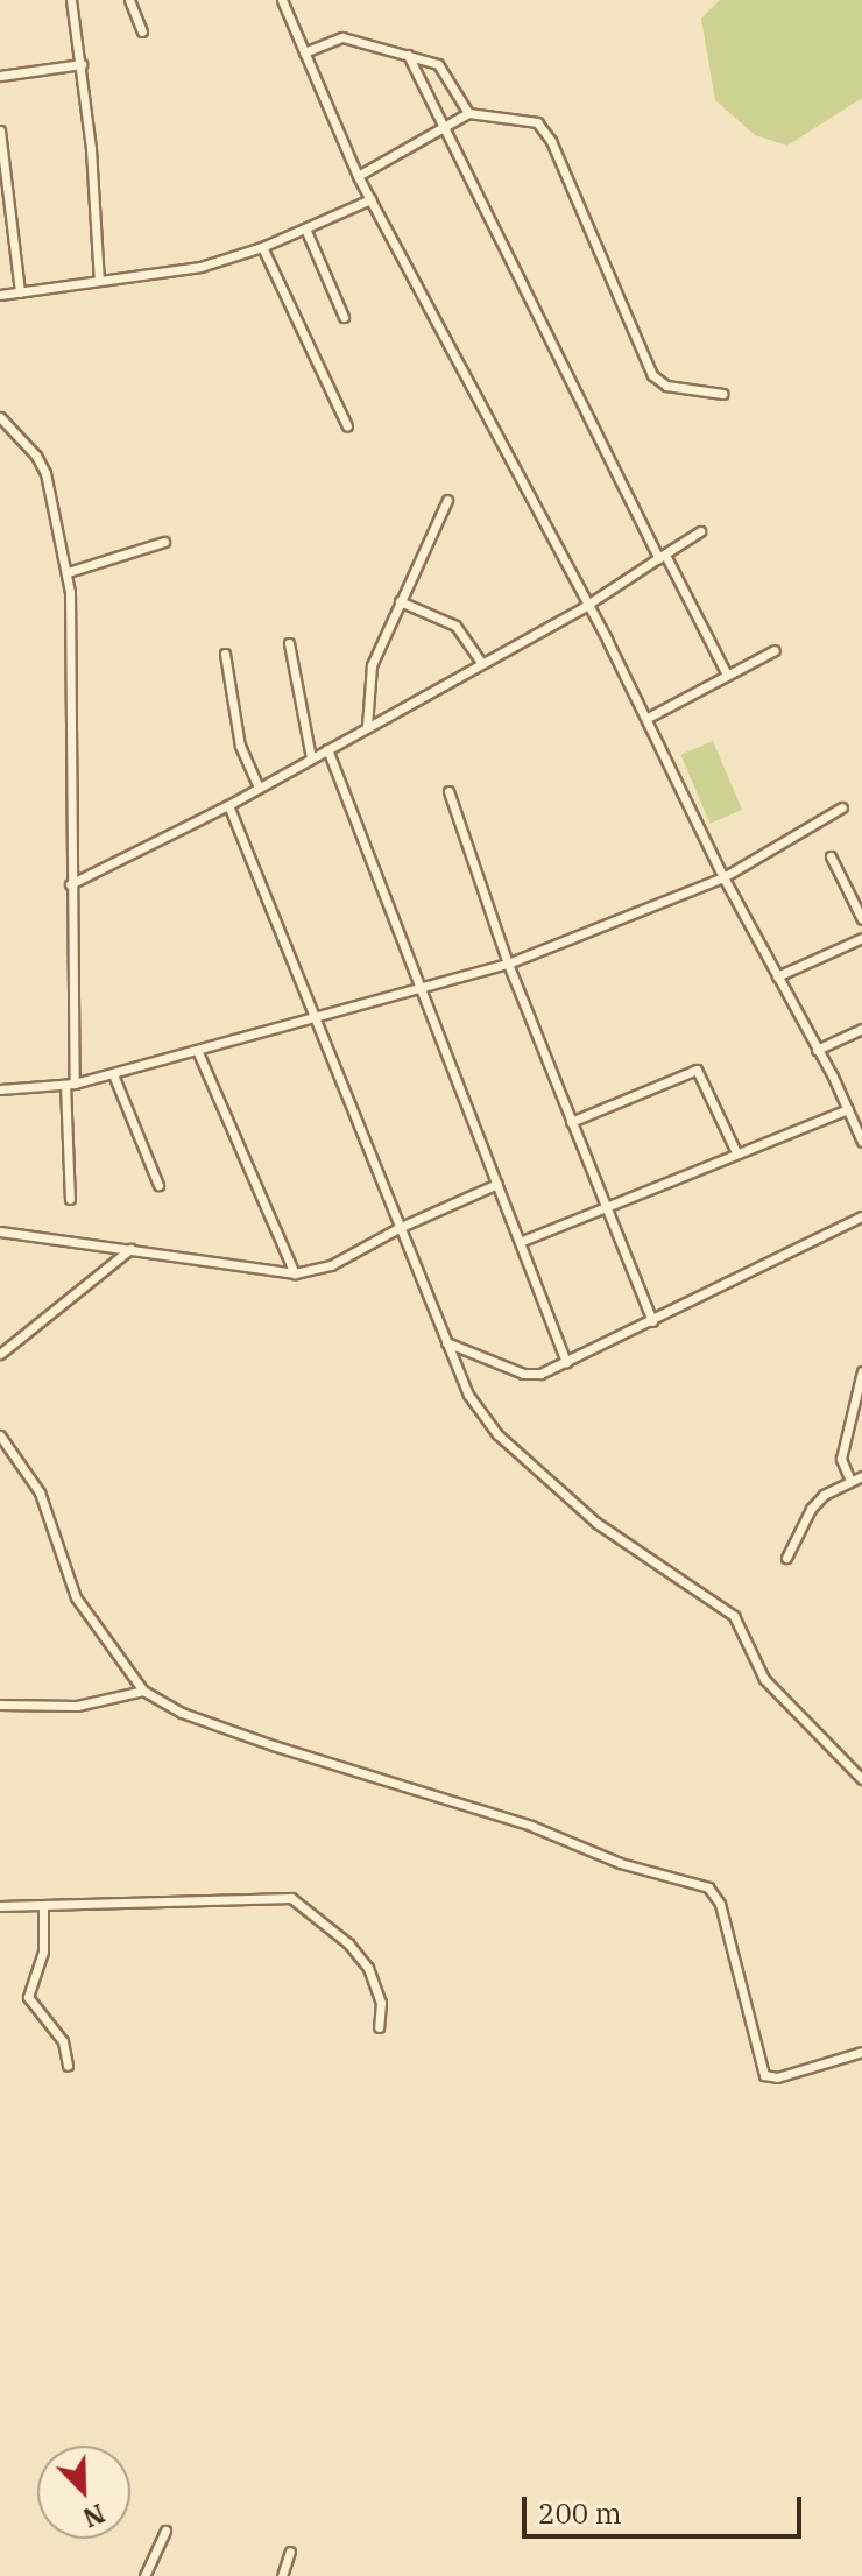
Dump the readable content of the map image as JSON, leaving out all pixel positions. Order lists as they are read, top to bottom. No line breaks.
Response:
{"scale_bar":"200 m","north":"bottom right"}
